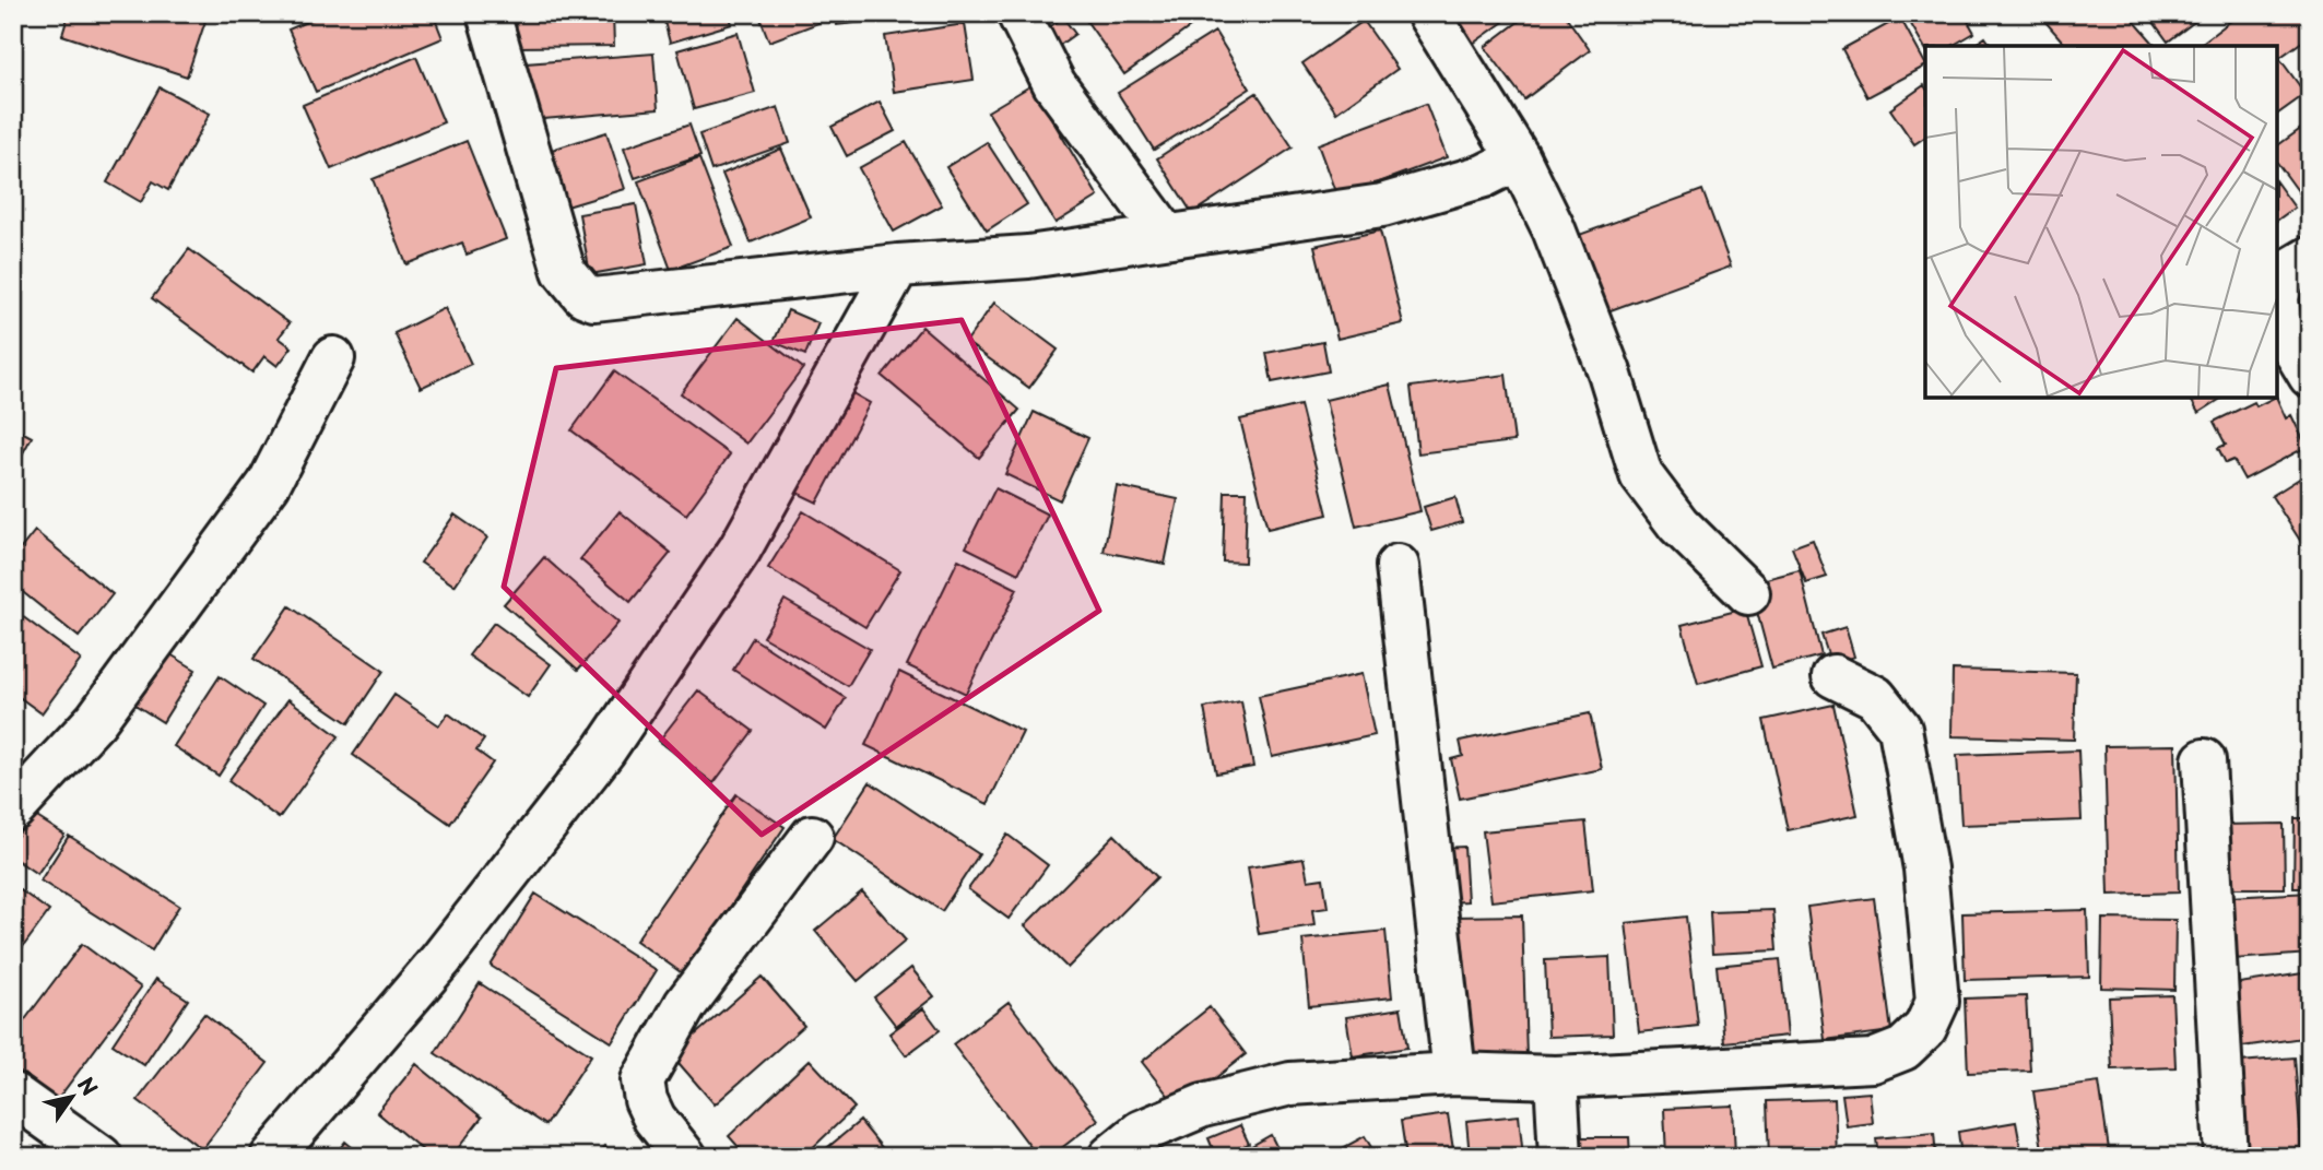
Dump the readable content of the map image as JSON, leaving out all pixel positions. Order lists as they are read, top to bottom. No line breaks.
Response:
{"north":"top right"}
